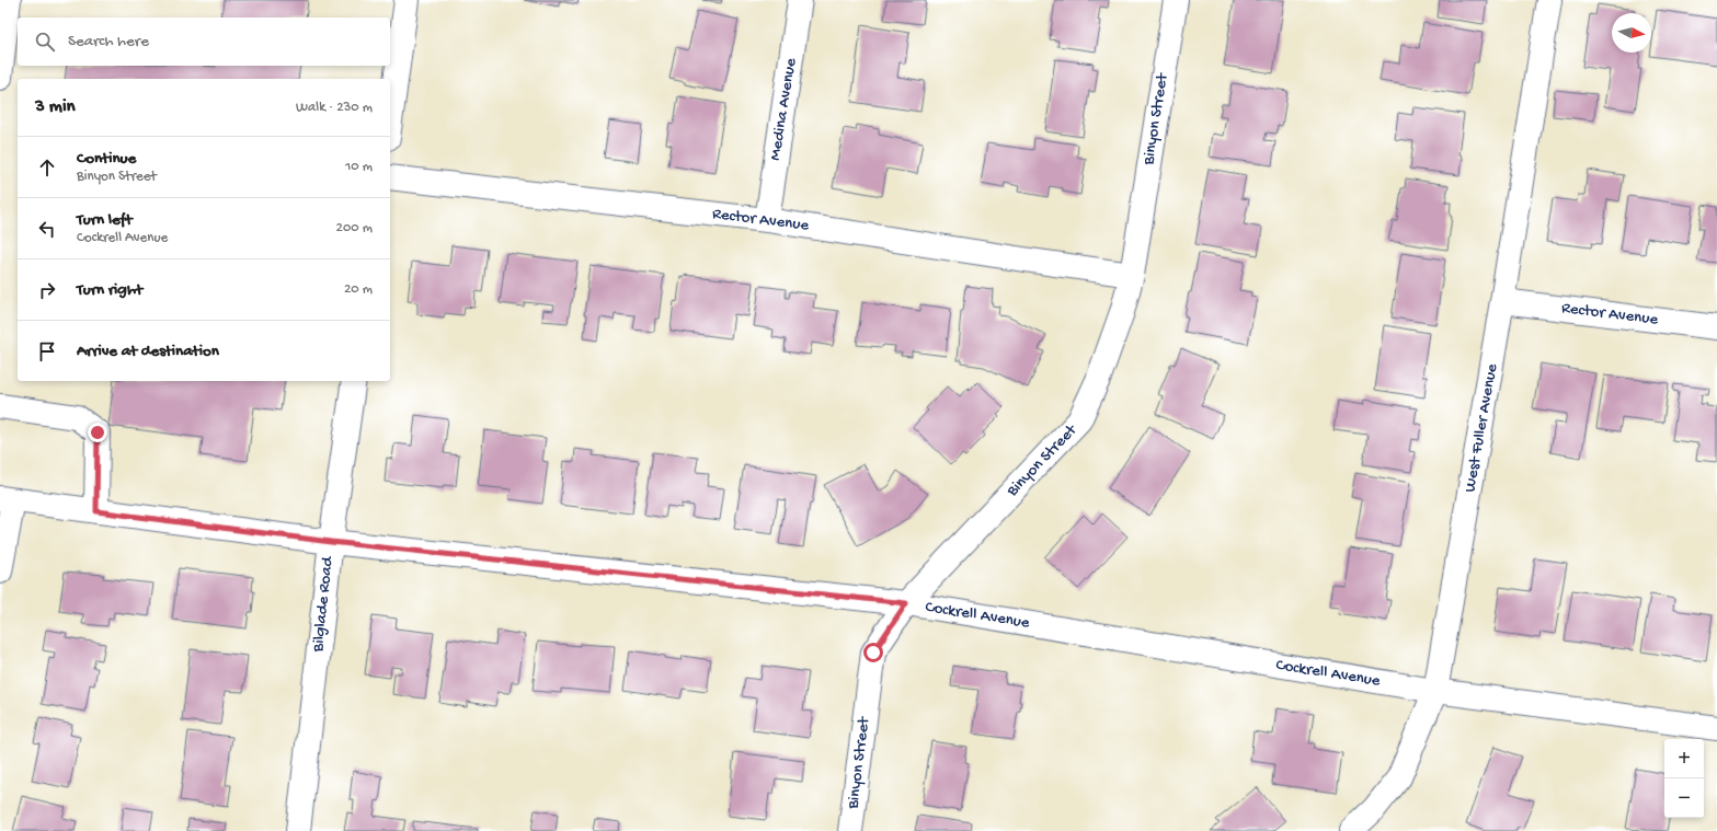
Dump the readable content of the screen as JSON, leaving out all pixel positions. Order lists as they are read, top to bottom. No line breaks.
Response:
{"streets":{"street":["Medina Avenue","Binyon Street","Rector Avenue","West Fuller Avenue","Bilglade Road","Cockrell Avenue"]},"crossings":[["Medina Avenue","Rector Avenue"],["Binyon Street","Rector Avenue"],["Binyon Street","Cockrell Avenue"],["Rector Avenue","West Fuller Avenue"],["West Fuller Avenue","Cockrell Avenue"],["Bilglade Road","Cockrell Avenue"]],"north":"right","page":{"search":"Search here","heading":["3 min","Walk · 230 m"],"list":[["Continue","Binyon Street","10 m"],["Turn left","Cockrell Avenue","200 m"],["Turn right","20 m"],"Arrive at destination"],"map_buttons":["+","−"]}}
